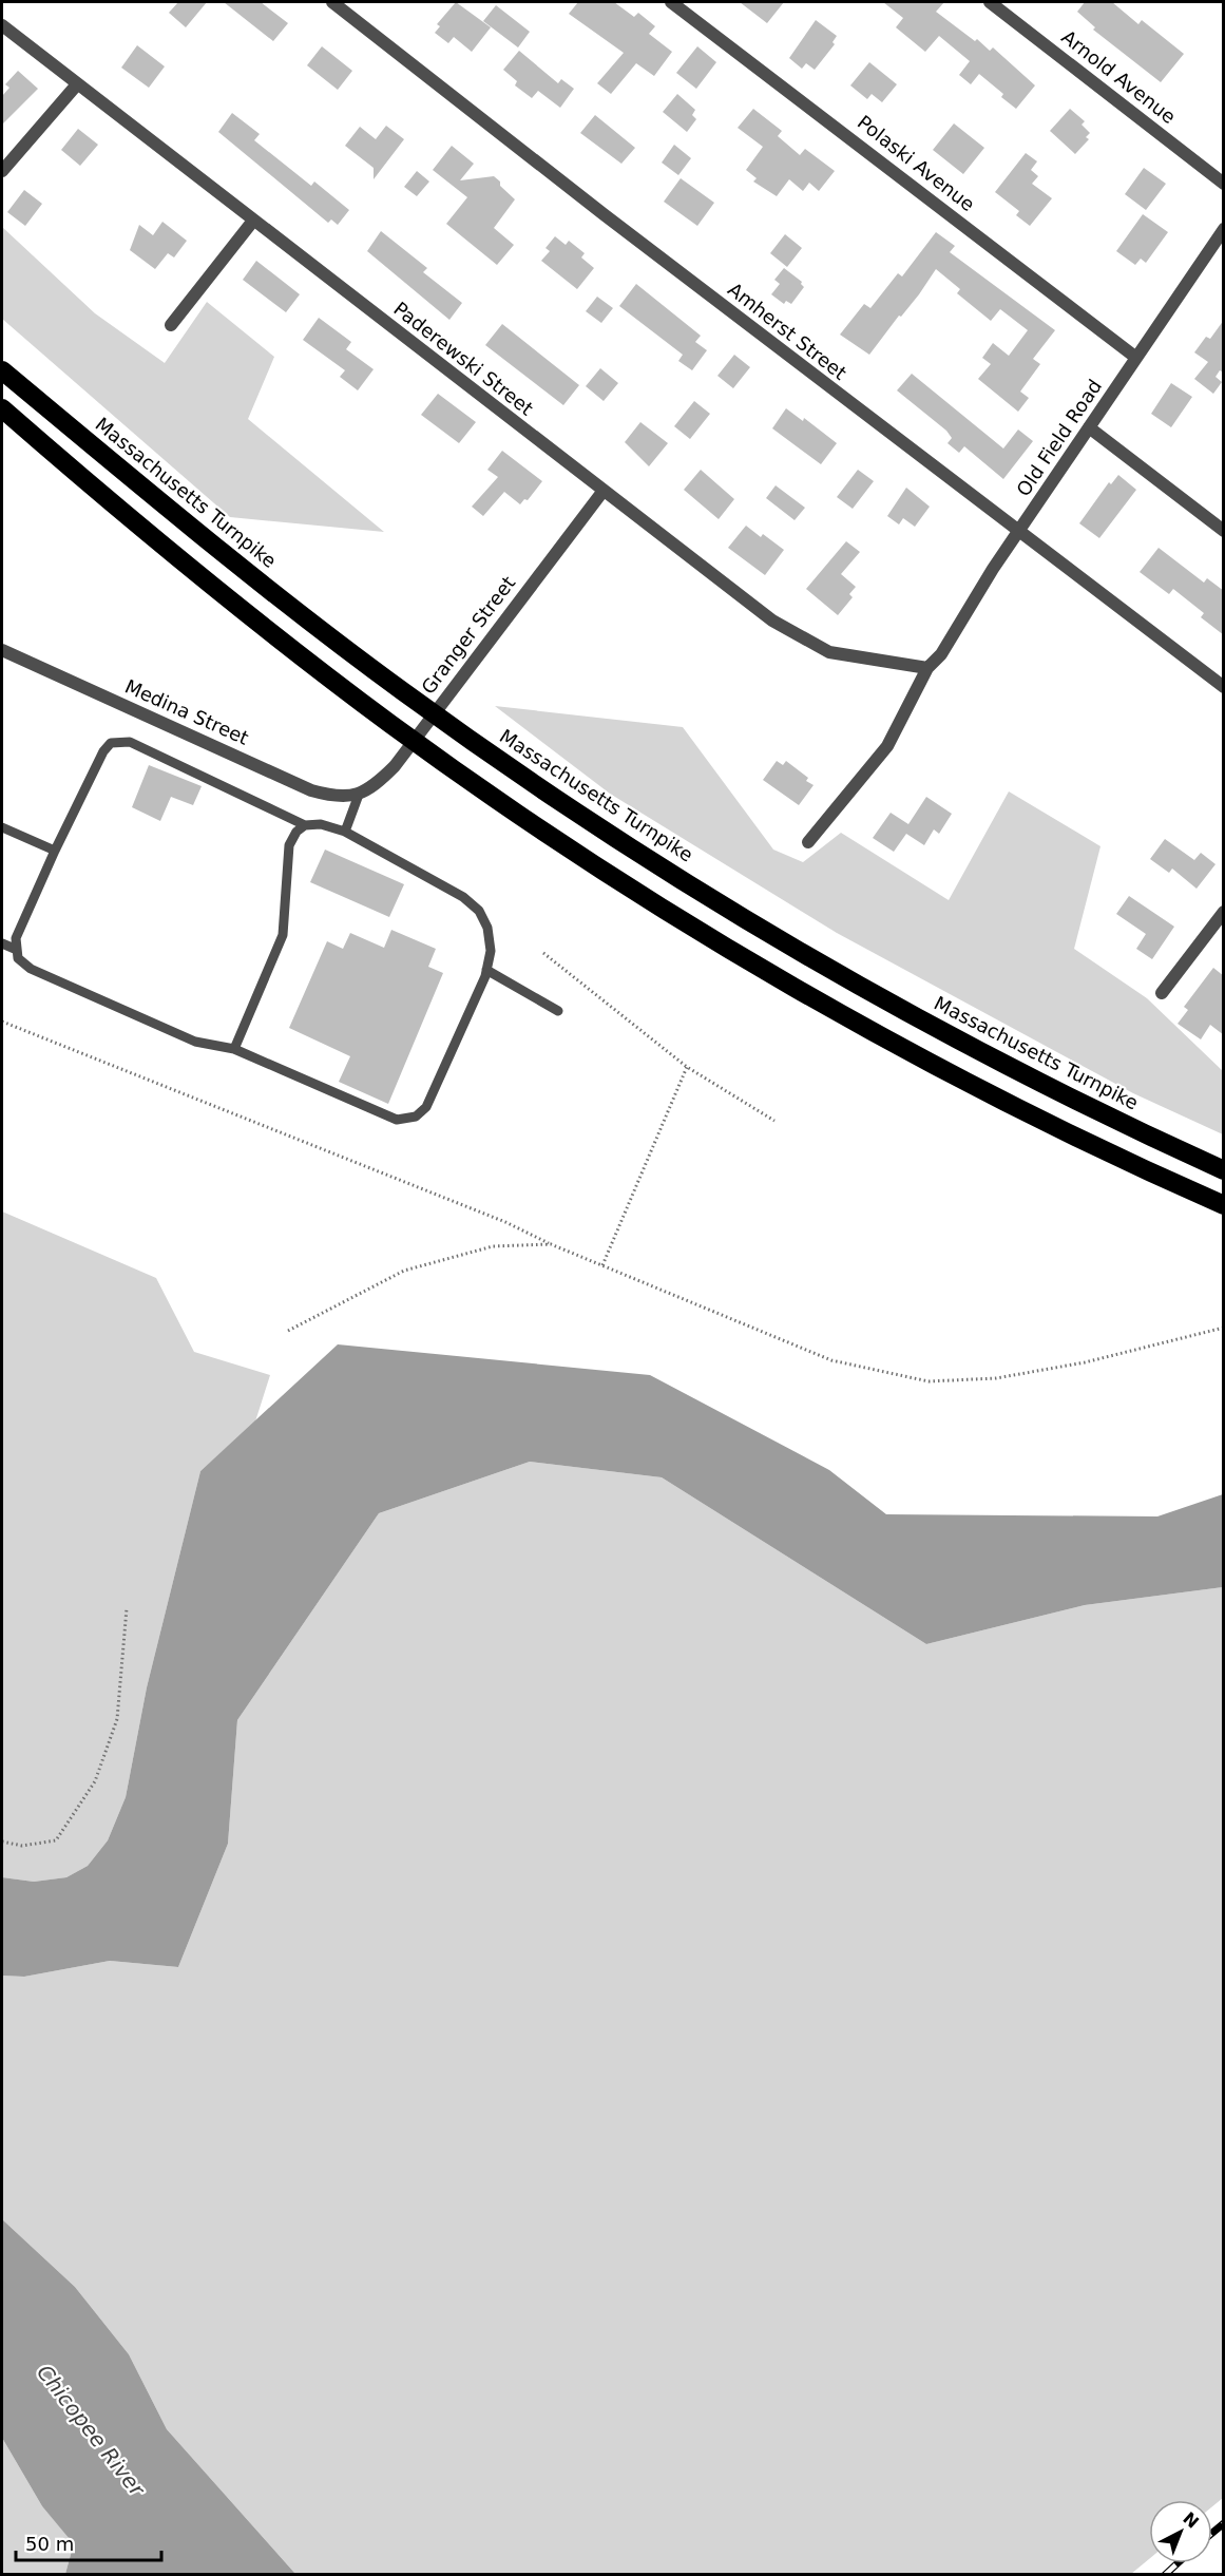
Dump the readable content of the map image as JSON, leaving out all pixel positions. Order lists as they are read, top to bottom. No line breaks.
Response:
{"streets":{"highway":["Massachusetts Turnpike"],"street":["Arnold Avenue","Polaski Avenue","Amherst Street","Paderewski Street","Old Field Road","Granger Street","Medina Street"]},"crossings":[["Polaski Avenue","Old Field Road"],["Amherst Street","Old Field Road"],["Paderewski Street","Old Field Road"],["Paderewski Street","Granger Street"],["Granger Street","Medina Street"]],"water":["Chicopee River"],"scale_bar":"50 m","north":"top right"}
